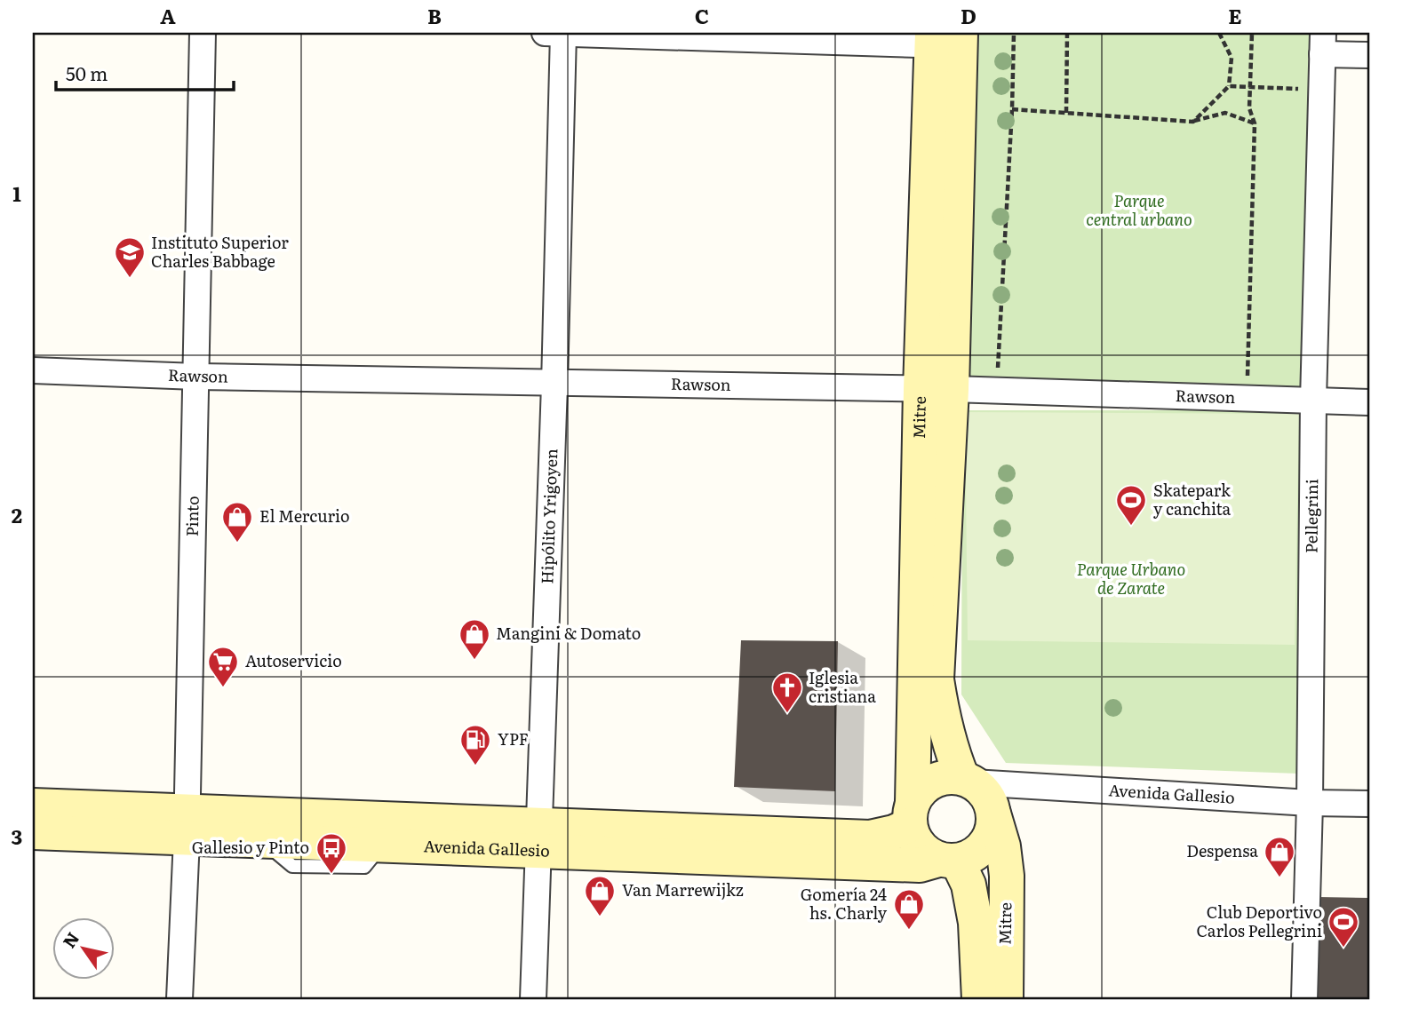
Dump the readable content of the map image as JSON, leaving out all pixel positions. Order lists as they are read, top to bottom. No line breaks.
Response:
{"streets":{"main road":["Mitre","Avenida Gallesio"],"street":["Rawson","Pinto","Hipólito Yrigoyen","Pellegrini"]},"crossings":[["Rawson","Mitre"],["Rawson","Pinto"],["Rawson","Hipólito Yrigoyen"],["Rawson","Pellegrini"],["Mitre","Avenida Gallesio"],["Pinto","Avenida Gallesio"],["Hipólito Yrigoyen","Avenida Gallesio"],["Pellegrini","Avenida Gallesio"]],"parks":["Parque central urbano","Parque Urbano de Zarate"],"places":{"school or university":["Instituto Superior Charles Babbage"],"sports":["Skatepark y canchita","Club Deportivo Carlos Pellegrini"],"shop":["El Mercurio","Mangini & Domato","Despensa","Van Marrewijkz","Gomería 24 hs. Charly"],"supermarket":["Autoservicio"],"church":["Iglesia cristiana"],"fuel station":["YPF"],"bus stop":["Gallesio y Pinto"]},"scale_bar":"50 m","north":"top left","grid":{"columns":["A","B","C","D","E"],"rows":["1","2","3"]}}
